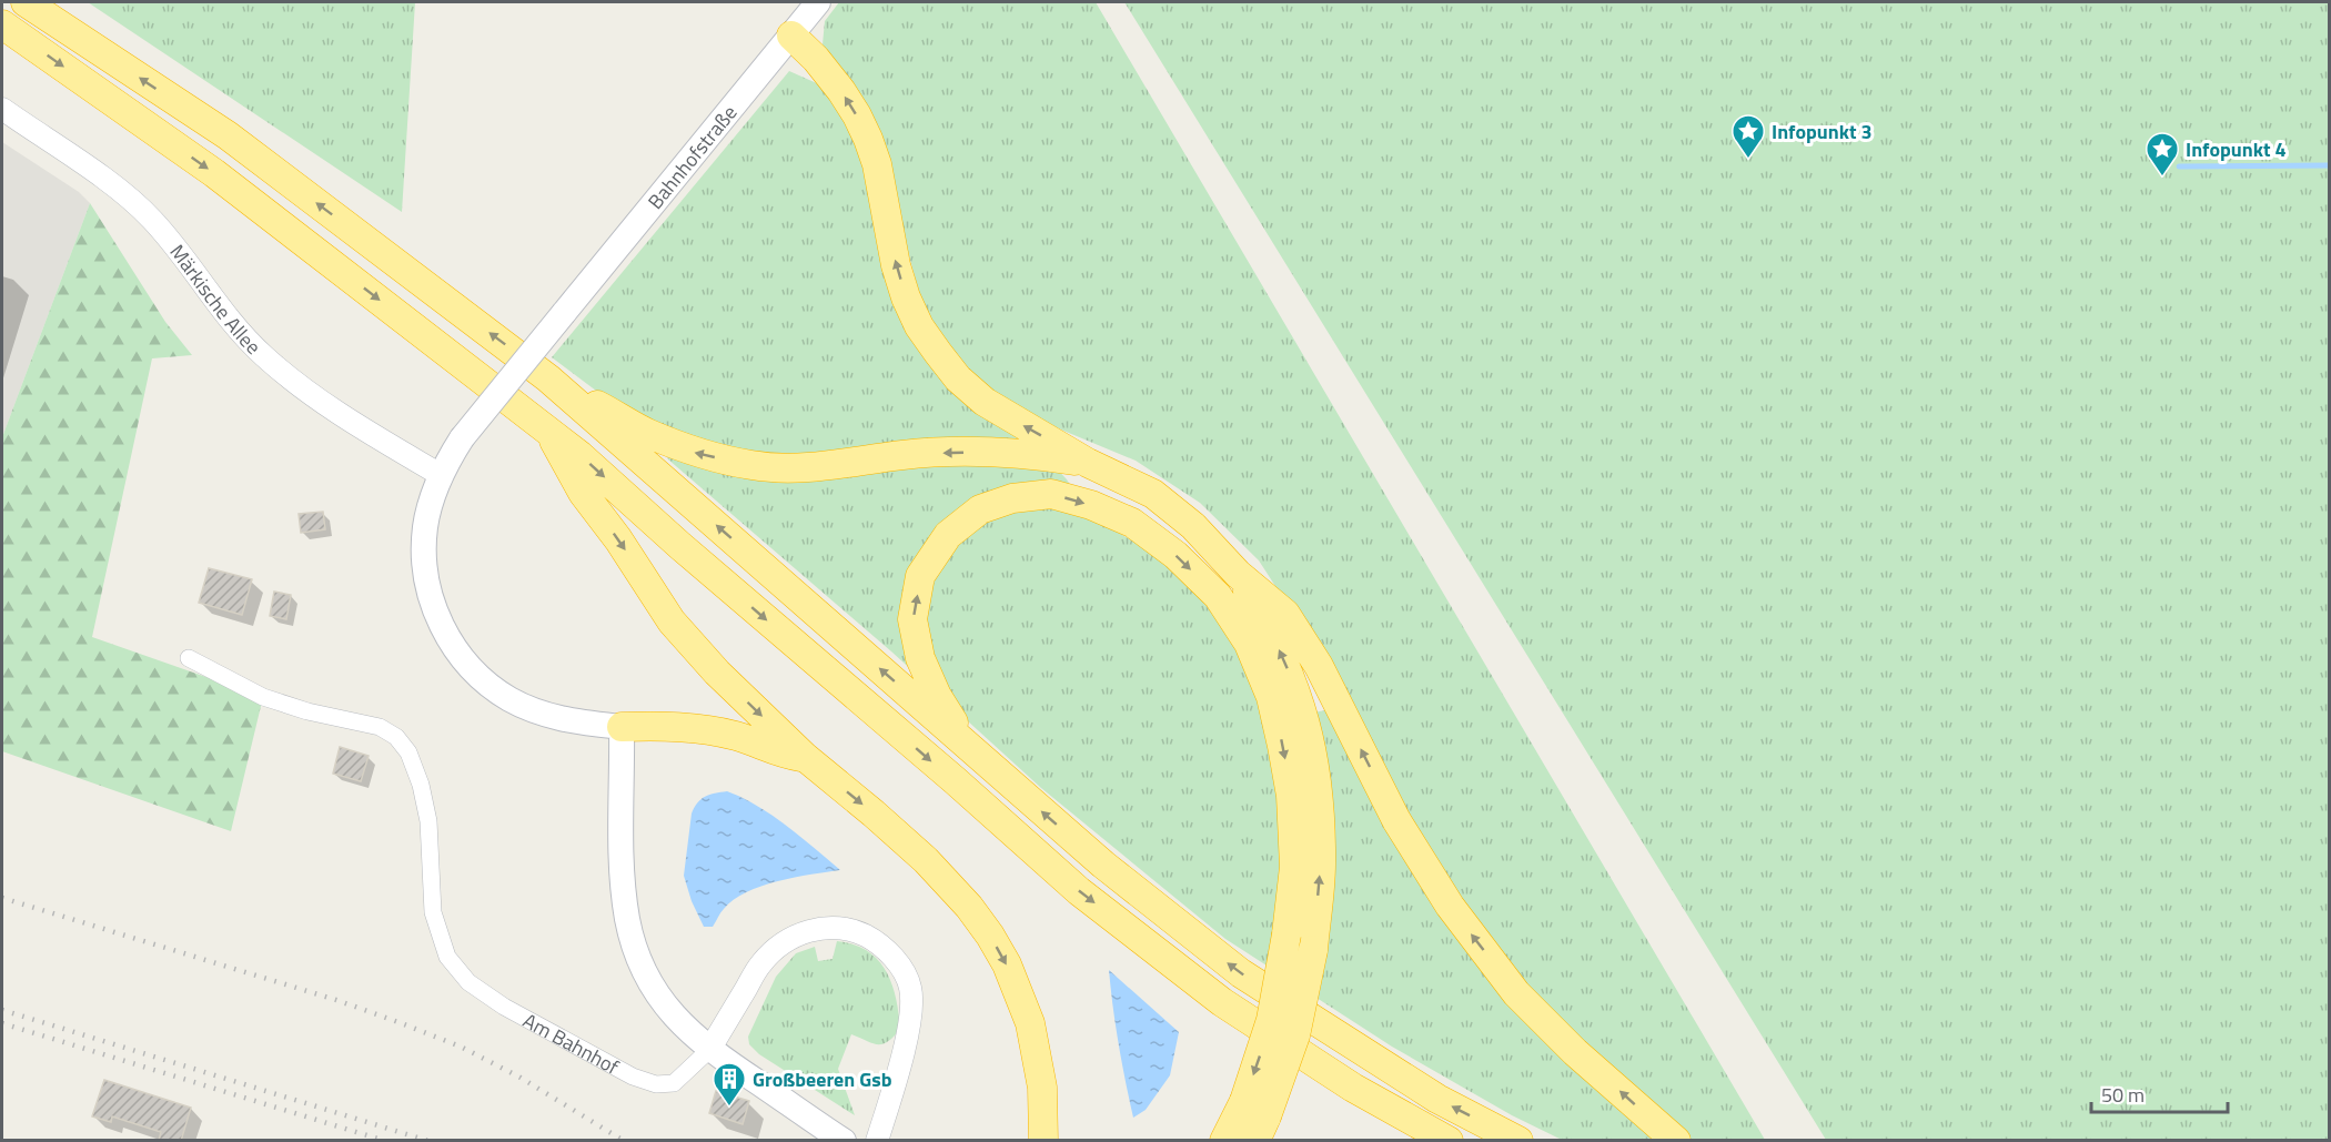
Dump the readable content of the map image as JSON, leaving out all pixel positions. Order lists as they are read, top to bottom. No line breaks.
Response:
{"streets":{"main road":["Bahnhofstraße"],"street":["Märkische Allee","Am Bahnhof"]},"crossings":[["Bahnhofstraße","Märkische Allee"]],"places":{"place":["Infopunkt 3","Infopunkt 4"],"building":["Großbeeren Gsb"]},"scale_bar":"50 m"}
